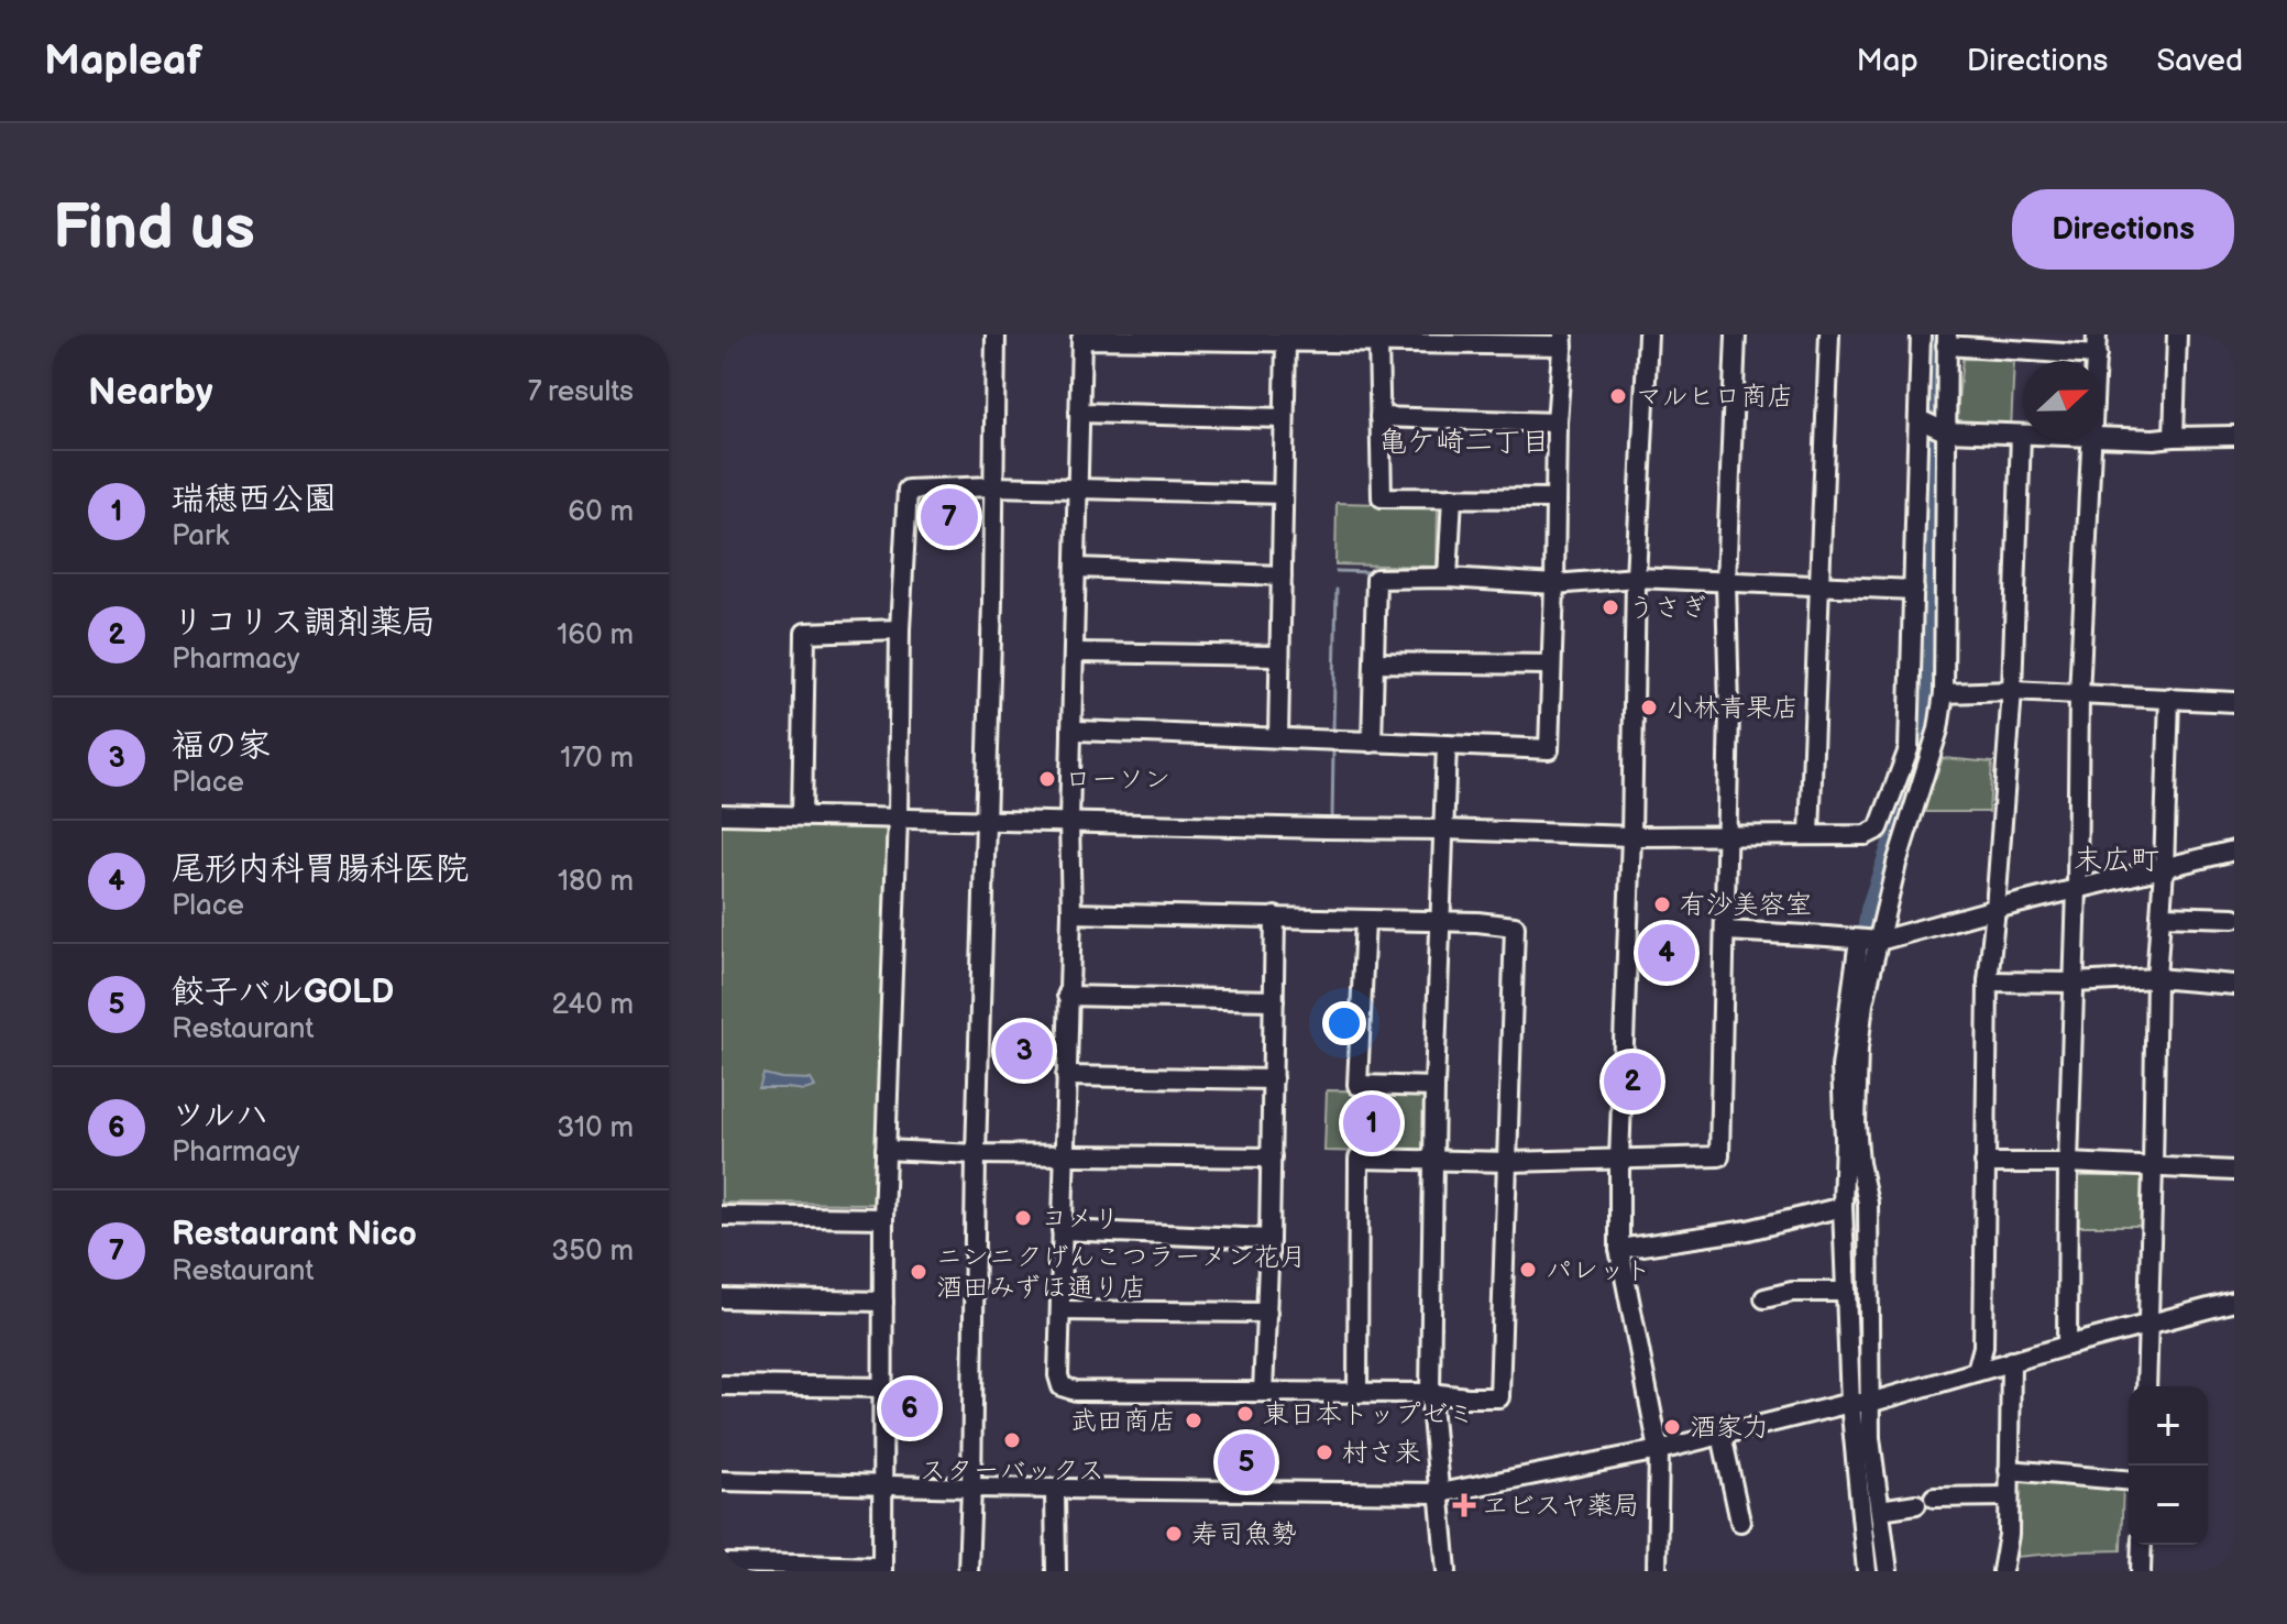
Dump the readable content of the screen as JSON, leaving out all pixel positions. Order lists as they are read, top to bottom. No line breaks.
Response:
{"districts":["亀ケ崎二丁目","末広町"],"places":{"other":["マルヒロ商店","うさぎ","小林青果店","ローソン","有沙美容室","コメリ","パレット","ニンニクげんこつラーメン花月 酒田みずほ通り店","東日本トップゼミ","武田商店","酒家力","スターバックス","村さ来","寿司魚勢"],"health":["ヱビスヤ薬局"]},"north":"right","page":{"header":"Mapleaf","nav":["Map","Directions","Saved"],"buttons":"Directions","title":"Find us","heading":["Nearby","7 results"],"list":[{"mark":"1","name":"瑞穂西公園","note":"Park","value":"60 m"},{"mark":"2","name":"リコリス調剤薬局","note":"Pharmacy","value":"160 m"},{"mark":"3","name":"福の家","note":"Place","value":"170 m"},{"mark":"4","name":"尾形内科胃腸科医院","note":"Place","value":"180 m"},{"mark":"5","name":"餃子バルGOLD","note":"Restaurant","value":"240 m"},{"mark":"6","name":"ツルハ","note":"Pharmacy","value":"310 m"},{"mark":"7","name":"Restaurant Nico","note":"Restaurant","value":"350 m"}],"pins":["7","4","3","2","1","6","5"],"map_buttons":["+","−"]}}
